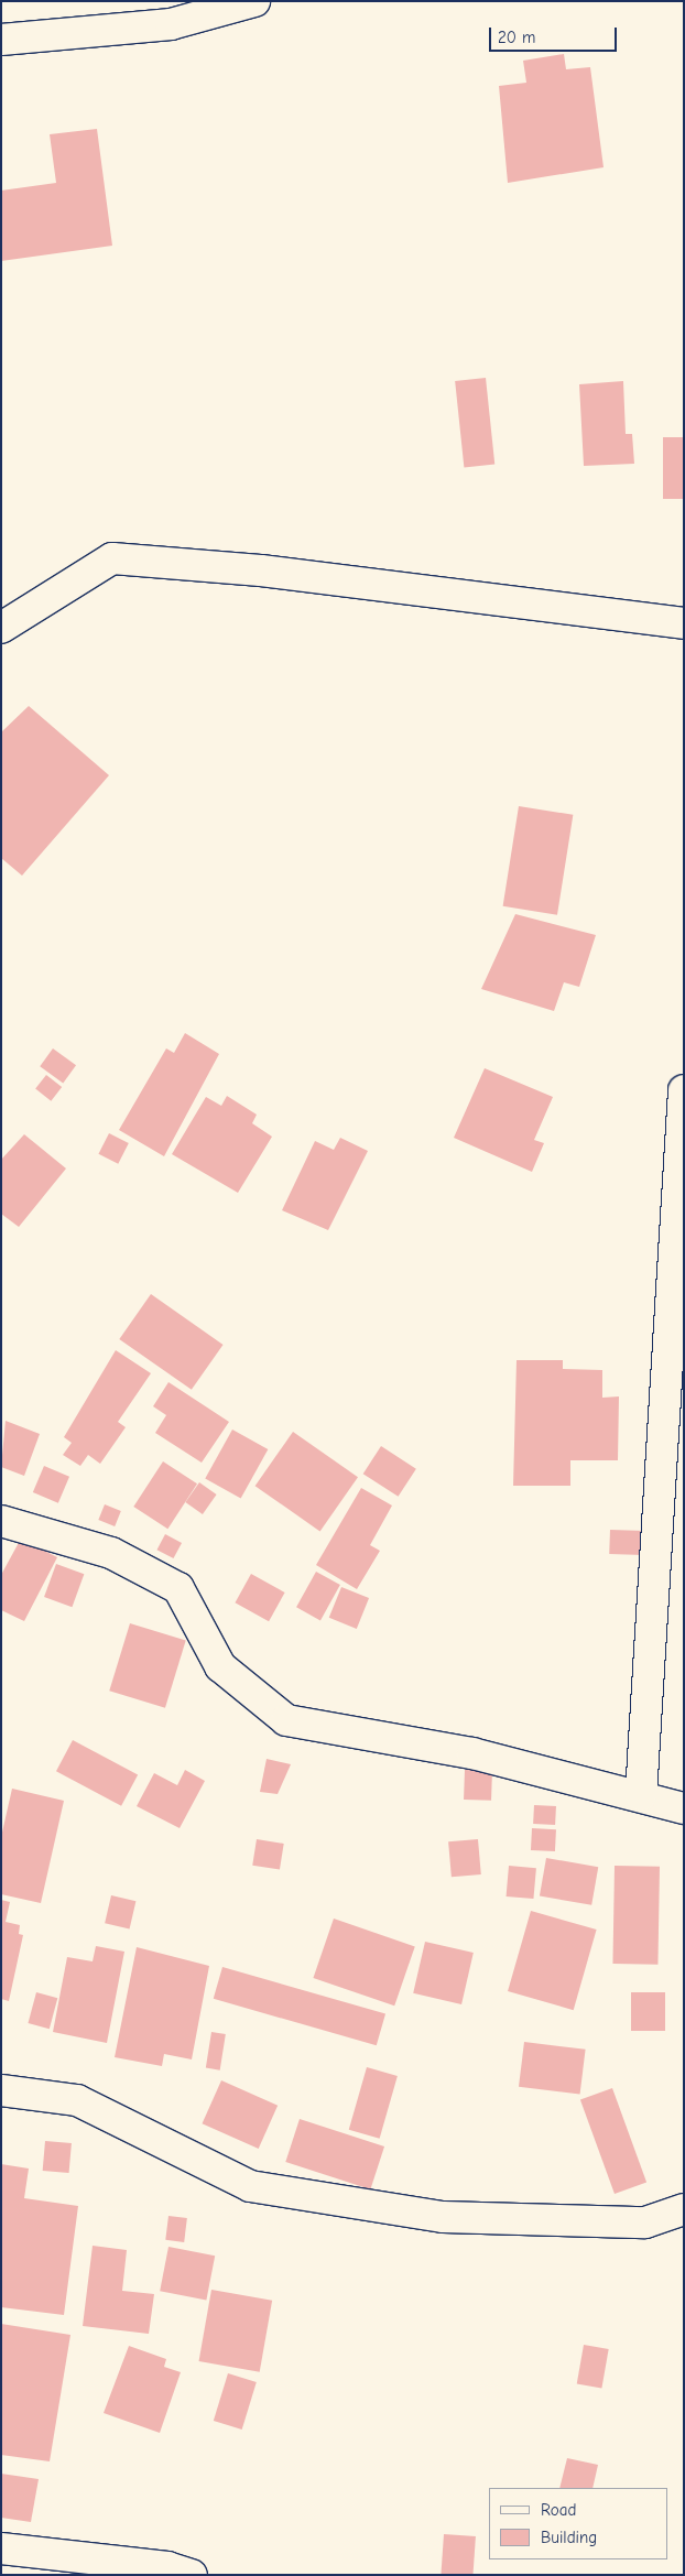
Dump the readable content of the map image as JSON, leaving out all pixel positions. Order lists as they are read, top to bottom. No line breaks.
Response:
{"legend":["Road","Building"],"scale_bar":"20 m"}
